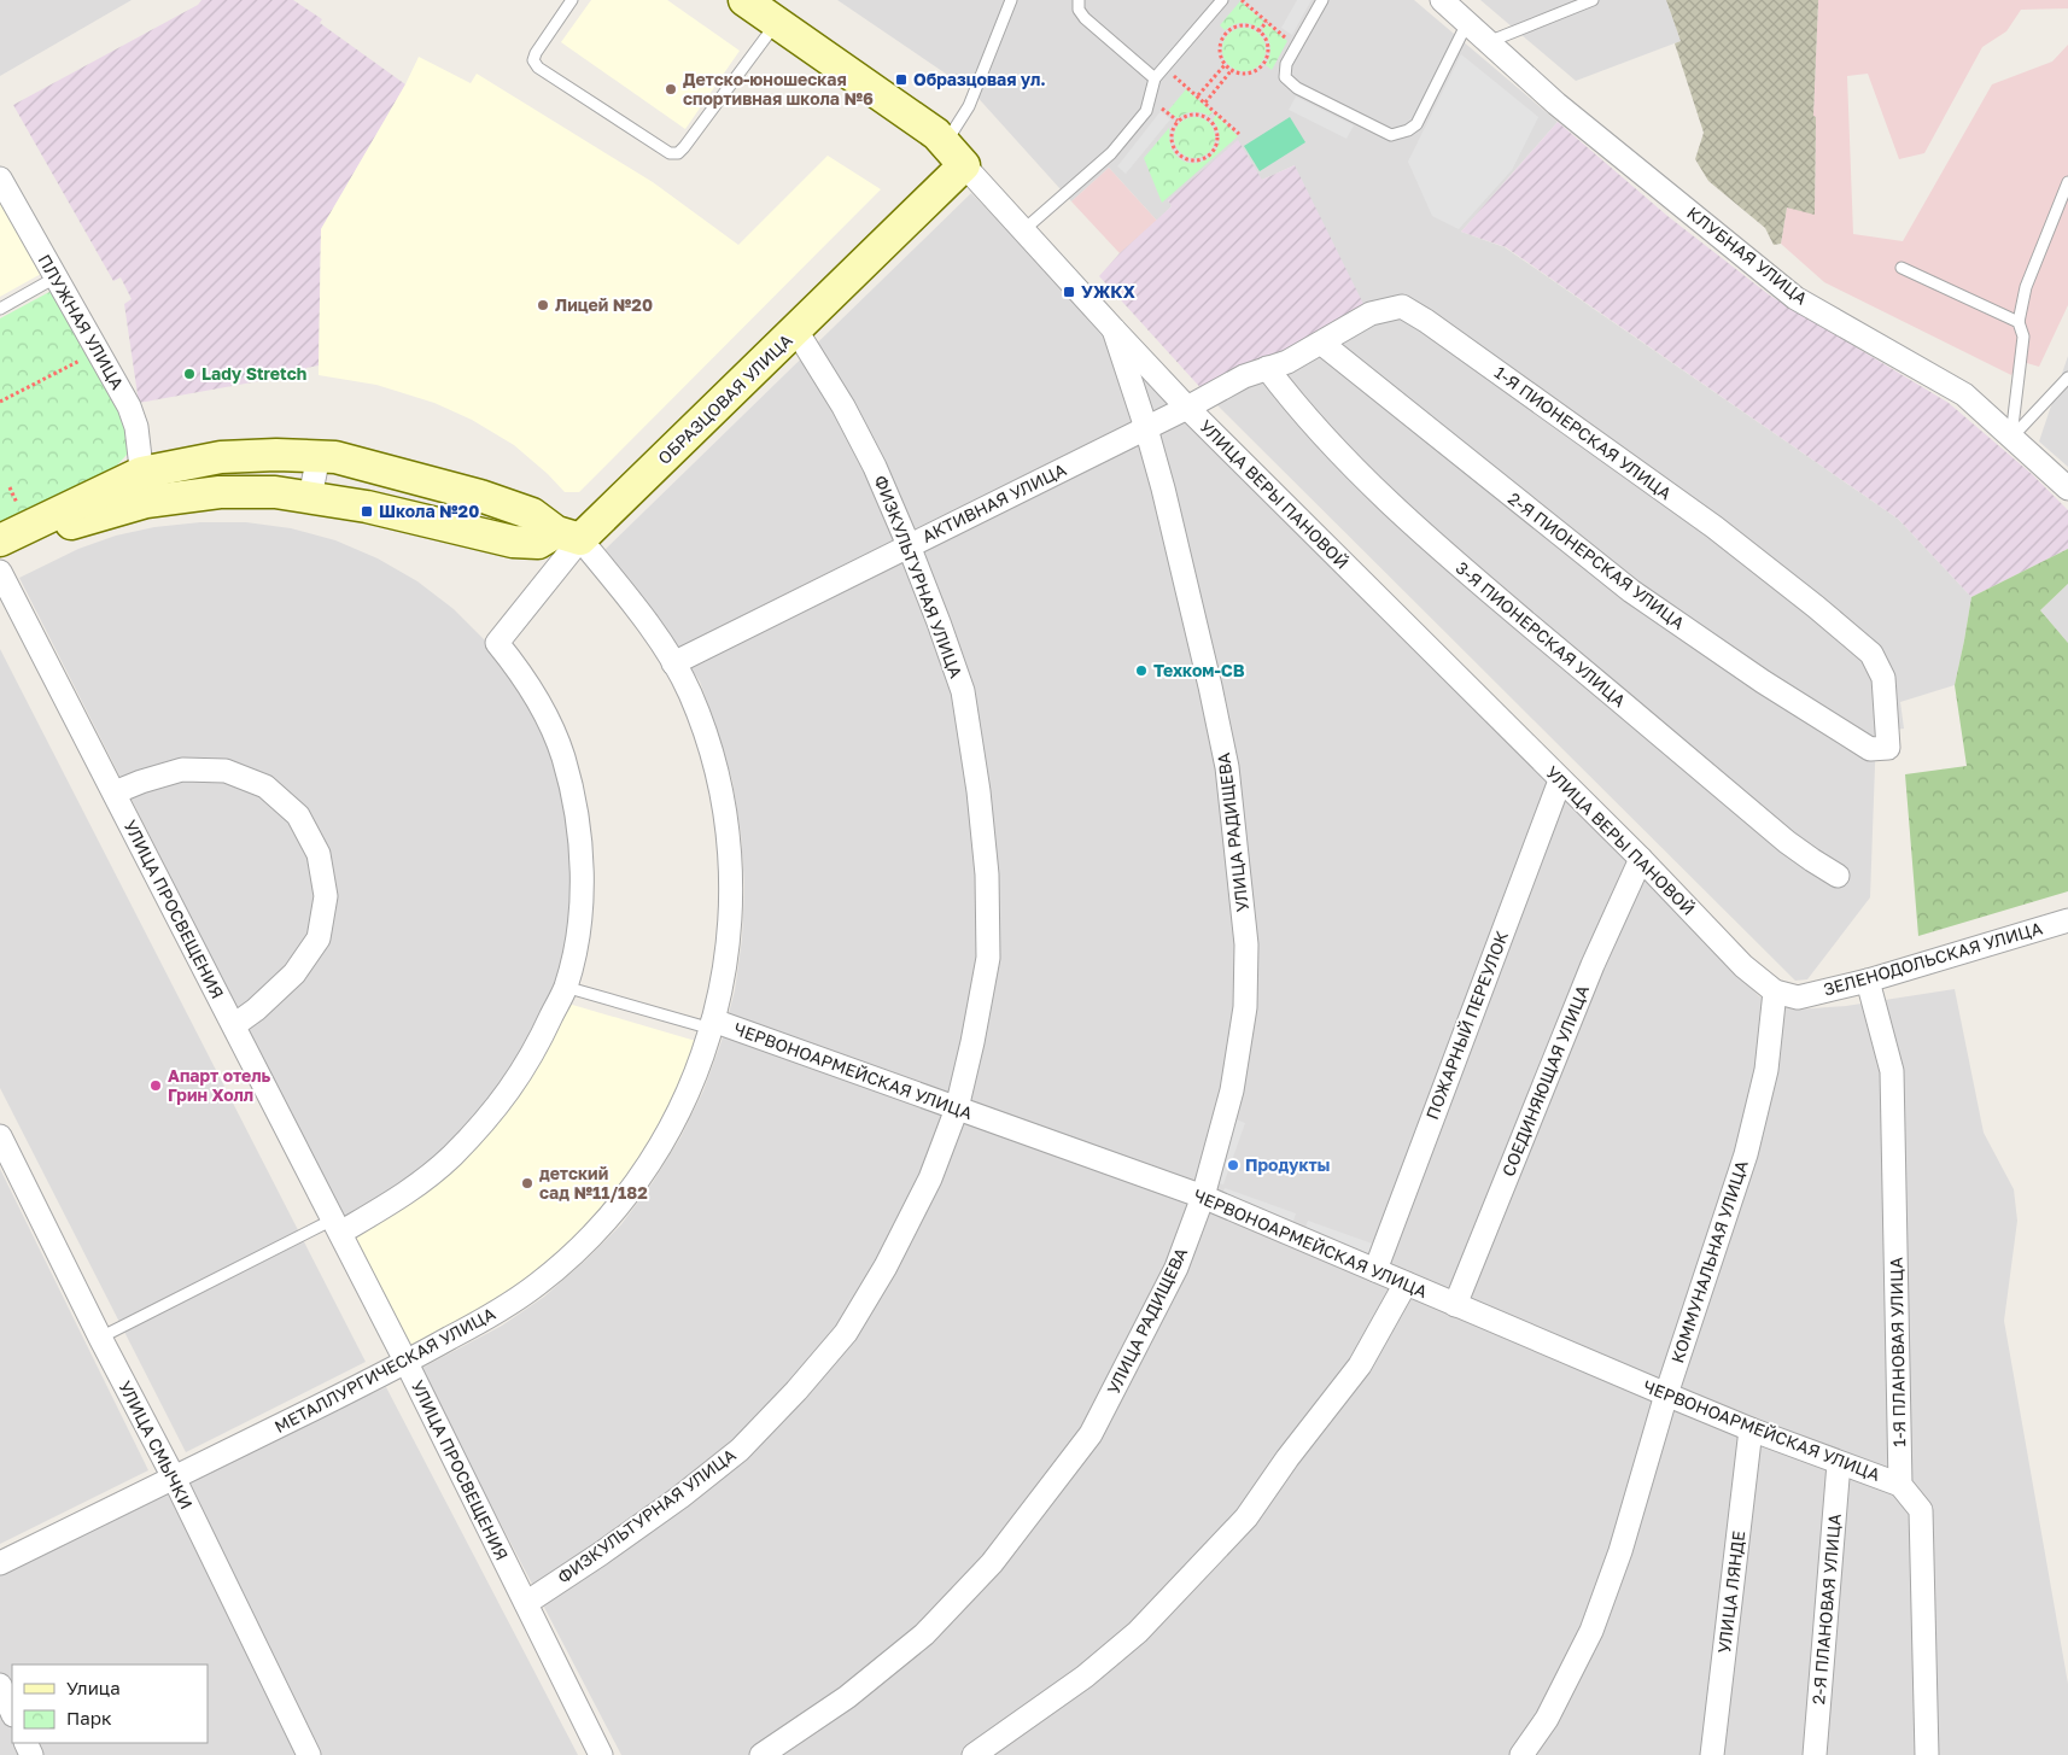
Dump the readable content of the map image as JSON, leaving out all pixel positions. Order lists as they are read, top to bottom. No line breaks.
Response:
{"streets":{"street":["КЛУБНАЯ УЛИЦА","ПЛУЖНАЯ УЛИЦА","ОБРАЗЦОВАЯ УЛИЦА","1-Я ПИОНЕРСКАЯ УЛИЦА","УЛИЦА ВЕРЫ ПАНОВОЙ","АКТИВНАЯ УЛИЦА","2-Я ПИОНЕРСКАЯ УЛИЦА","ФИЗКУЛЬТУРНАЯ УЛИЦА","3-Я ПИОНЕРСКАЯ УЛИЦА","УЛИЦА РАДИЩЕВА","УЛИЦА ПРОСВЕЩЕНИЯ","ЗЕЛЕНОДОЛЬСКАЯ УЛИЦА","ПОЖАРНЫЙ ПЕРЕУЛОК","ЧЕРВОНОАРМЕЙСКАЯ УЛИЦА","СОЕДИНЯЮЩАЯ УЛИЦА","КОММУНАЛЬНАЯ УЛИЦА","1-Я ПЛАНОВАЯ УЛИЦА","МЕТАЛЛУРГИЧЕСКАЯ УЛИЦА","УЛИЦА СМЫЧКИ","УЛИЦА ЛЯНДЕ","2-Я ПЛАНОВАЯ УЛИЦА"]},"crossings":[["ПЛУЖНАЯ УЛИЦА","МЕТАЛЛУРГИЧЕСКАЯ УЛИЦА"],["ОБРАЗЦОВАЯ УЛИЦА","УЛИЦА ВЕРЫ ПАНОВОЙ"],["ОБРАЗЦОВАЯ УЛИЦА","ФИЗКУЛЬТУРНАЯ УЛИЦА"],["ОБРАЗЦОВАЯ УЛИЦА","МЕТАЛЛУРГИЧЕСКАЯ УЛИЦА"],["1-Я ПИОНЕРСКАЯ УЛИЦА","УЛИЦА ВЕРЫ ПАНОВОЙ"],["1-Я ПИОНЕРСКАЯ УЛИЦА","АКТИВНАЯ УЛИЦА"],["1-Я ПИОНЕРСКАЯ УЛИЦА","2-Я ПИОНЕРСКАЯ УЛИЦА"],["1-Я ПИОНЕРСКАЯ УЛИЦА","3-Я ПИОНЕРСКАЯ УЛИЦА"],["УЛИЦА ВЕРЫ ПАНОВОЙ","АКТИВНАЯ УЛИЦА"],["УЛИЦА ВЕРЫ ПАНОВОЙ","УЛИЦА РАДИЩЕВА"],["УЛИЦА ВЕРЫ ПАНОВОЙ","ЗЕЛЕНОДОЛЬСКАЯ УЛИЦА"],["УЛИЦА ВЕРЫ ПАНОВОЙ","ПОЖАРНЫЙ ПЕРЕУЛОК"],["УЛИЦА ВЕРЫ ПАНОВОЙ","СОЕДИНЯЮЩАЯ УЛИЦА"],["УЛИЦА ВЕРЫ ПАНОВОЙ","КОММУНАЛЬНАЯ УЛИЦА"],["АКТИВНАЯ УЛИЦА","ФИЗКУЛЬТУРНАЯ УЛИЦА"],["АКТИВНАЯ УЛИЦА","УЛИЦА РАДИЩЕВА"],["АКТИВНАЯ УЛИЦА","МЕТАЛЛУРГИЧЕСКАЯ УЛИЦА"],["ФИЗКУЛЬТУРНАЯ УЛИЦА","УЛИЦА ПРОСВЕЩЕНИЯ"],["ФИЗКУЛЬТУРНАЯ УЛИЦА","ЧЕРВОНОАРМЕЙСКАЯ УЛИЦА"],["УЛИЦА РАДИЩЕВА","ЧЕРВОНОАРМЕЙСКАЯ УЛИЦА"],["УЛИЦА ПРОСВЕЩЕНИЯ","МЕТАЛЛУРГИЧЕСКАЯ УЛИЦА"],["ЗЕЛЕНОДОЛЬСКАЯ УЛИЦА","1-Я ПЛАНОВАЯ УЛИЦА"],["ПОЖАРНЫЙ ПЕРЕУЛОК","ЧЕРВОНОАРМЕЙСКАЯ УЛИЦА"],["ЧЕРВОНОАРМЕЙСКАЯ УЛИЦА","СОЕДИНЯЮЩАЯ УЛИЦА"],["ЧЕРВОНОАРМЕЙСКАЯ УЛИЦА","КОММУНАЛЬНАЯ УЛИЦА"],["ЧЕРВОНОАРМЕЙСКАЯ УЛИЦА","1-Я ПЛАНОВАЯ УЛИЦА"],["ЧЕРВОНОАРМЕЙСКАЯ УЛИЦА","МЕТАЛЛУРГИЧЕСКАЯ УЛИЦА"],["ЧЕРВОНОАРМЕЙСКАЯ УЛИЦА","УЛИЦА ЛЯНДЕ"],["ЧЕРВОНОАРМЕЙСКАЯ УЛИЦА","2-Я ПЛАНОВАЯ УЛИЦА"],["МЕТАЛЛУРГИЧЕСКАЯ УЛИЦА","УЛИЦА СМЫЧКИ"]],"places":{"transit":["Образцовая ул.","УЖКХ","Школа №20"],"other":["Детско-юношеская спортивная школа №6","Лицей №20","Lady Stretch","Техком-СВ","Апарт отель Грин Холл","Продукты","детский сад №11/182"]},"legend":["Улица","Парк"]}
